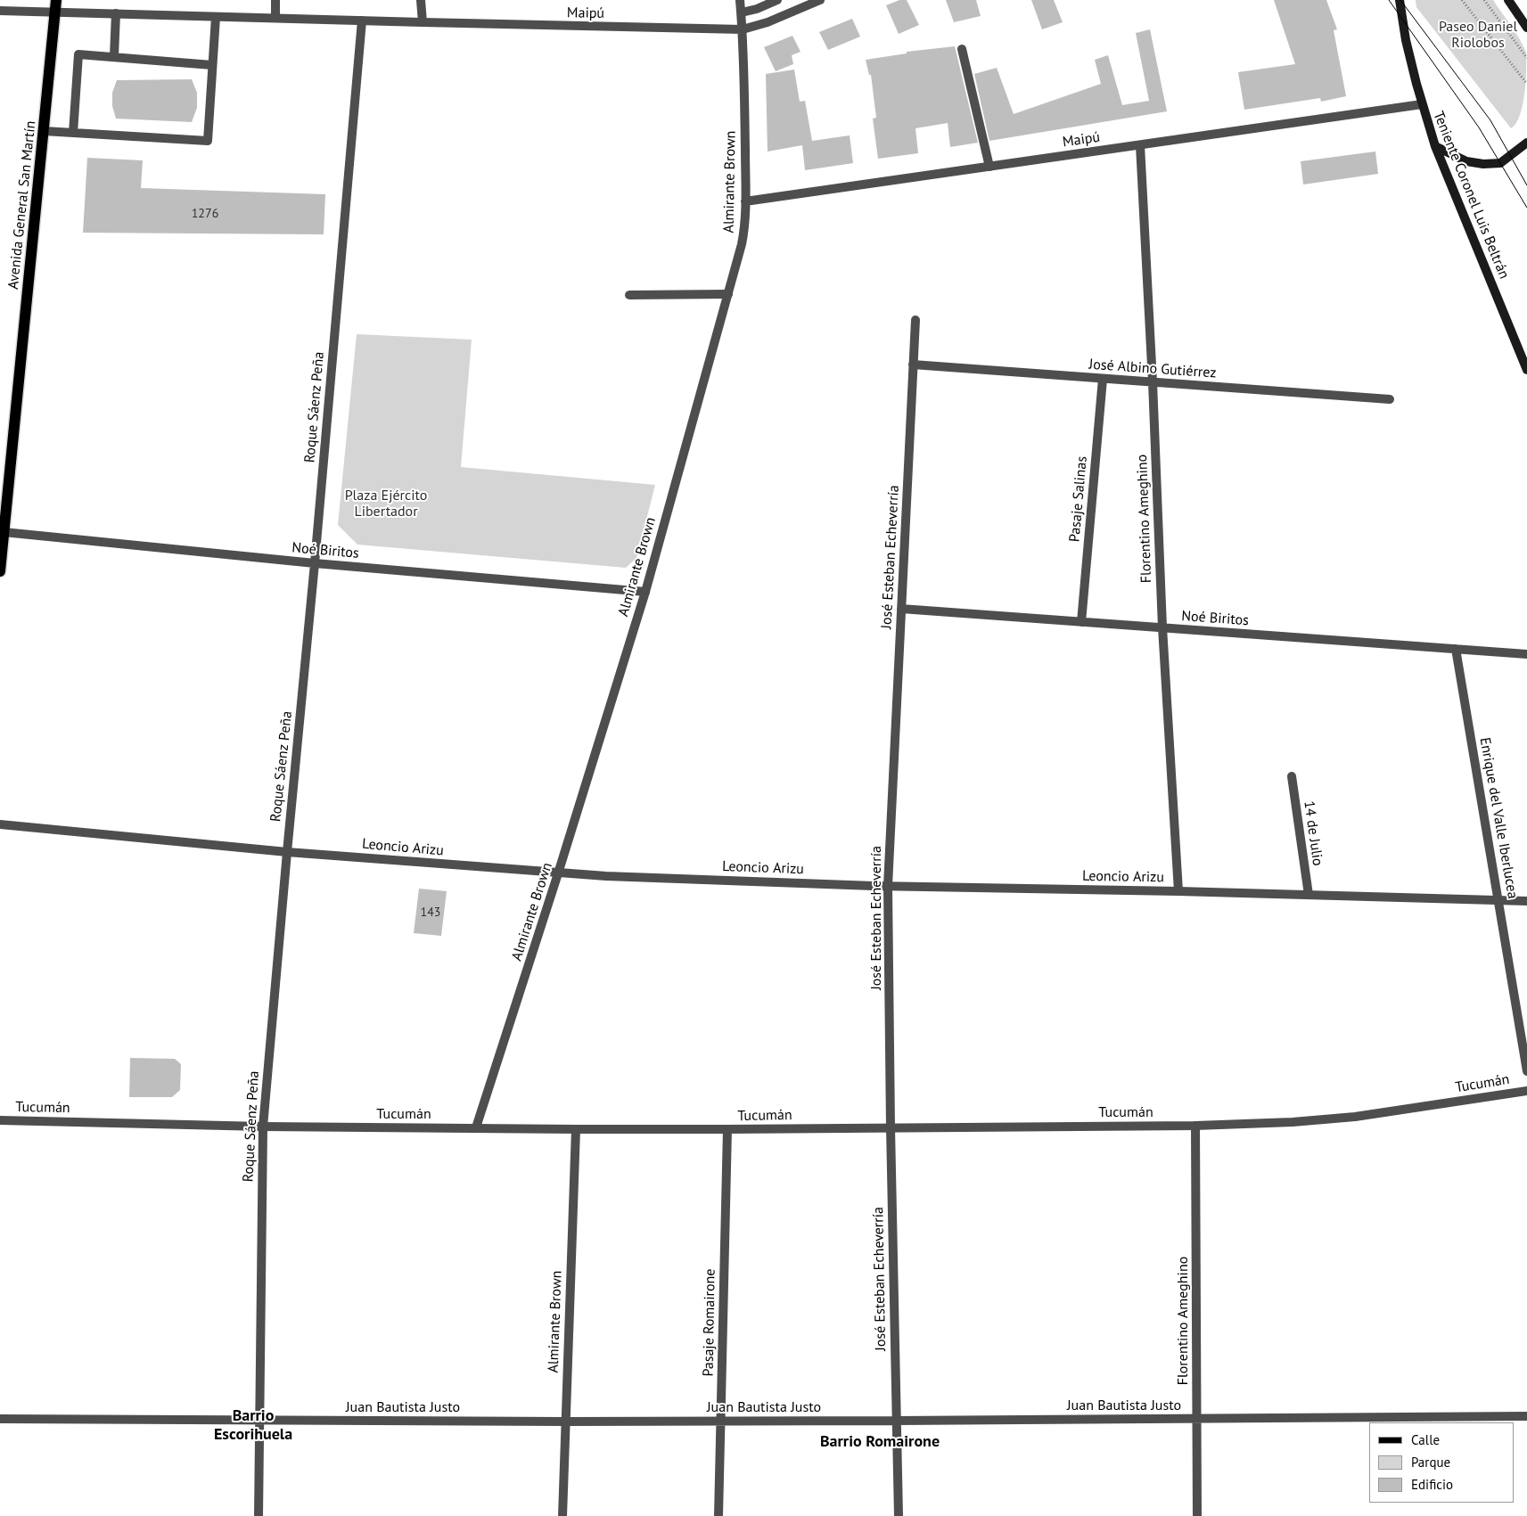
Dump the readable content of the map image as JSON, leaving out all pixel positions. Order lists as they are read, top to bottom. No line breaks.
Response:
{"streets":{"main road":["Teniente Coronel Luis Beltrán","Avenida General San Martín"],"street":["Maipú","Almirante Brown","José Albino Gutiérrez","Roque Sáenz Peña","Pasaje Salinas","Florentino Ameghino","Noé Biritos","José Esteban Echeverría","Enrique del Valle Iberlucea","14 de Julio","Leoncio Arizu","Tucumán","Pasaje Romairone","Juan Bautista Justo"]},"crossings":[["Maipú","Almirante Brown"],["Maipú","Teniente Coronel Luis Beltrán"],["Maipú","Avenida General San Martín"],["Maipú","Roque Sáenz Peña"],["Maipú","Florentino Ameghino"],["Almirante Brown","Noé Biritos"],["Almirante Brown","Leoncio Arizu"],["Almirante Brown","Tucumán"],["Almirante Brown","Juan Bautista Justo"],["Avenida General San Martín","Noé Biritos"],["José Albino Gutiérrez","Pasaje Salinas"],["José Albino Gutiérrez","Florentino Ameghino"],["José Albino Gutiérrez","José Esteban Echeverría"],["Roque Sáenz Peña","Noé Biritos"],["Roque Sáenz Peña","Leoncio Arizu"],["Roque Sáenz Peña","Tucumán"],["Roque Sáenz Peña","Juan Bautista Justo"],["Pasaje Salinas","Noé Biritos"],["Florentino Ameghino","Noé Biritos"],["Florentino Ameghino","Leoncio Arizu"],["Florentino Ameghino","Tucumán"],["Florentino Ameghino","Juan Bautista Justo"],["Noé Biritos","José Esteban Echeverría"],["Noé Biritos","Enrique del Valle Iberlucea"],["José Esteban Echeverría","Leoncio Arizu"],["José Esteban Echeverría","Tucumán"],["José Esteban Echeverría","Juan Bautista Justo"],["Enrique del Valle Iberlucea","Leoncio Arizu"],["14 de Julio","Leoncio Arizu"],["Tucumán","Pasaje Romairone"],["Pasaje Romairone","Juan Bautista Justo"]],"districts":["Barrio Escorihuela","Barrio Romairone"],"parks":["Paseo Daniel Riolobos","Plaza Ejército Libertador"],"house_numbers":["1276","143"],"legend":["Calle","Parque","Edificio"]}
